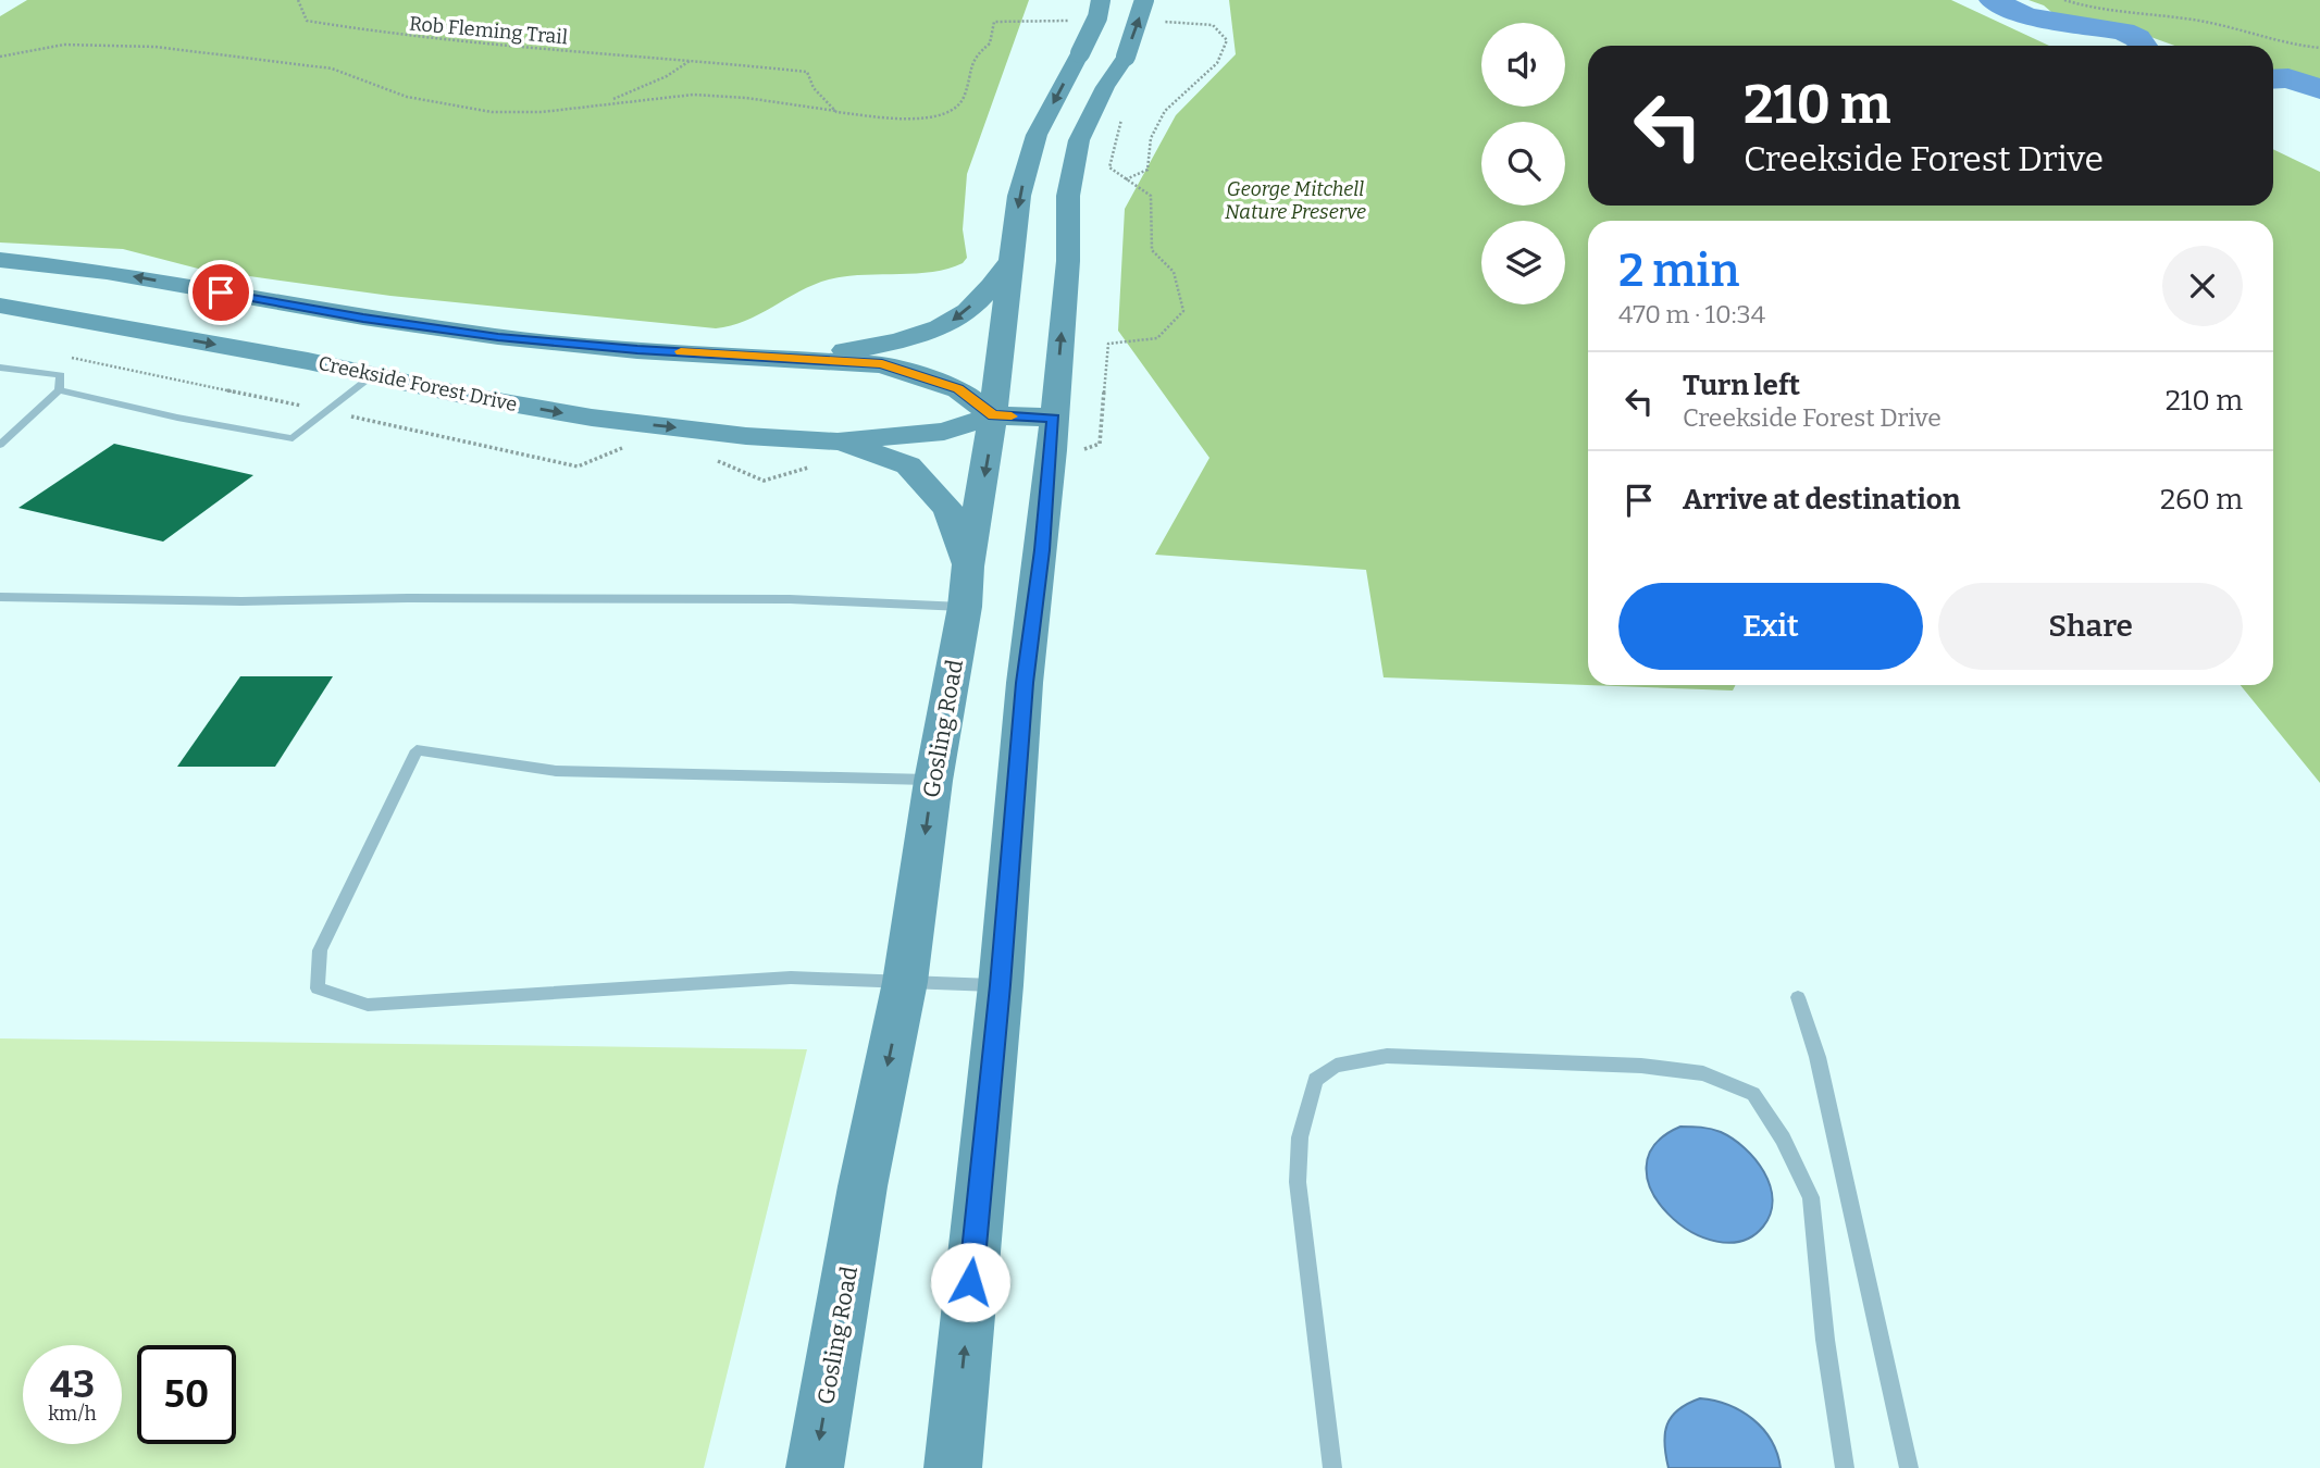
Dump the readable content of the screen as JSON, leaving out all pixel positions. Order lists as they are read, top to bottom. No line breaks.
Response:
{"streets":{"main road":["Creekside Forest Drive","Gosling Road"],"path":["Rob Fleming Trail"]},"crossings":[["Creekside Forest Drive","Gosling Road"]],"parks":["George Mitchell Nature Preserve"],"page":{"turn":["210 m","Creekside Forest Drive"],"heading":["2 min","470 m · 10:34"],"list":[{"name":"Turn left","note":"Creekside Forest Drive","value":"210 m"},{"name":"Arrive at destination","value":"260 m"}],"buttons":["Exit","Share"],"speed":"43 km/h","limit":"50"}}
